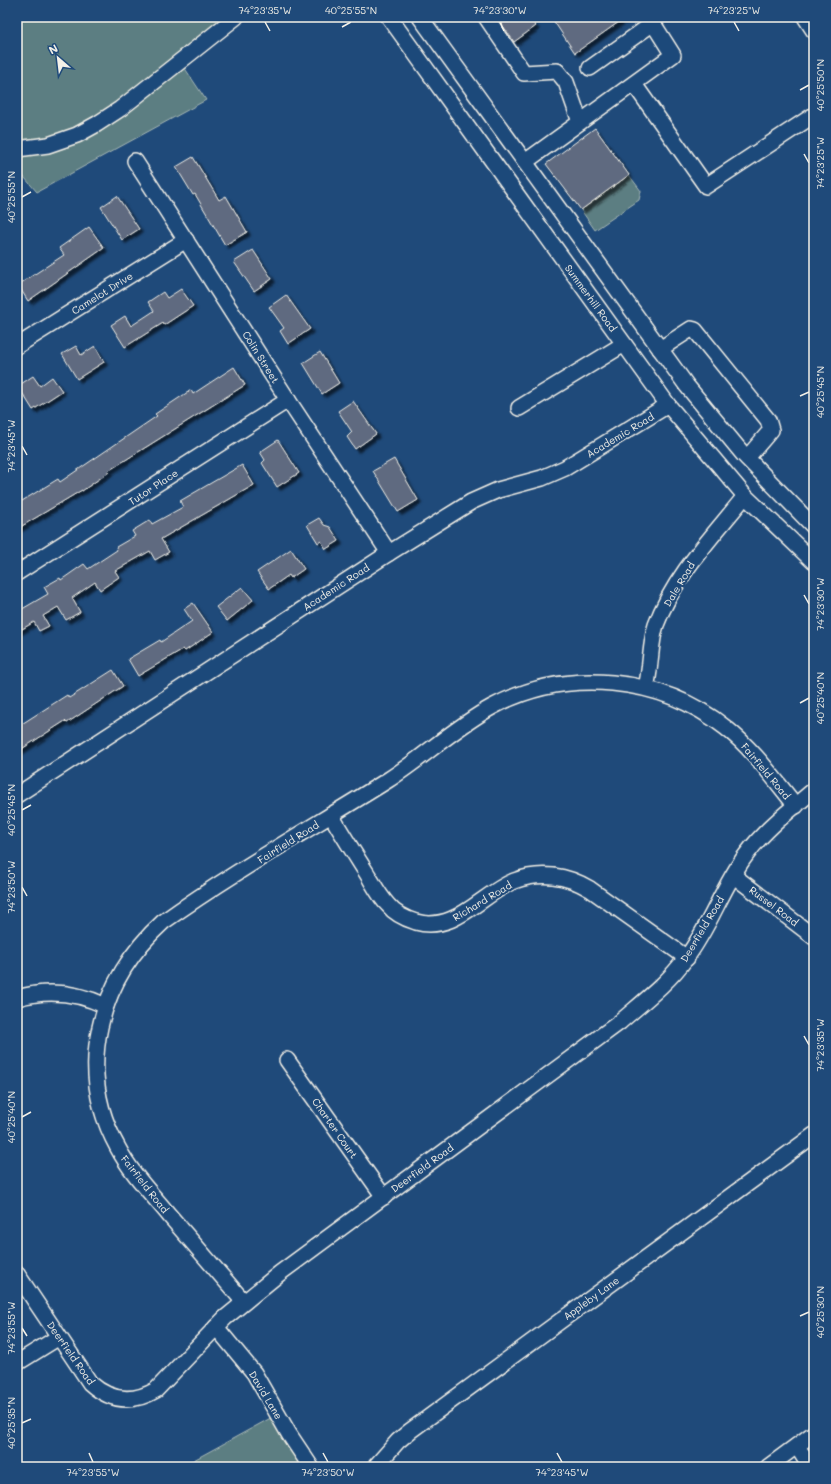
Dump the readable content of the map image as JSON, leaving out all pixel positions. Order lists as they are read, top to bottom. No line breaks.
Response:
{"streets":{"street":["Camelot Drive","Summerhill Road","Colin Street","Academic Road","Tutor Place","Dale Road","Fairfield Road","Richard Road","Russel Road","Deerfield Road","Charter Court","Appleby Lane","David Lane"]},"crossings":[["Camelot Drive","Colin Street"],["Summerhill Road","Academic Road"],["Summerhill Road","Dale Road"],["Colin Street","Academic Road"],["Colin Street","Tutor Place"],["Dale Road","Fairfield Road"],["Fairfield Road","Richard Road"],["Fairfield Road","Deerfield Road"],["Richard Road","Deerfield Road"],["Russel Road","Deerfield Road"],["Deerfield Road","Charter Court"],["Deerfield Road","David Lane"]],"north":"top left","coordinates":["74°23'35\"W","40°25'55\"N","74°23'30\"W","74°23'25\"W","40°25'50\"N","40°25'45\"N","74°23'45\"W","40°25'40\"N","74°23'50\"W","40°25'30\"N","74°23'55\"W","40°25'35\"N"]}
